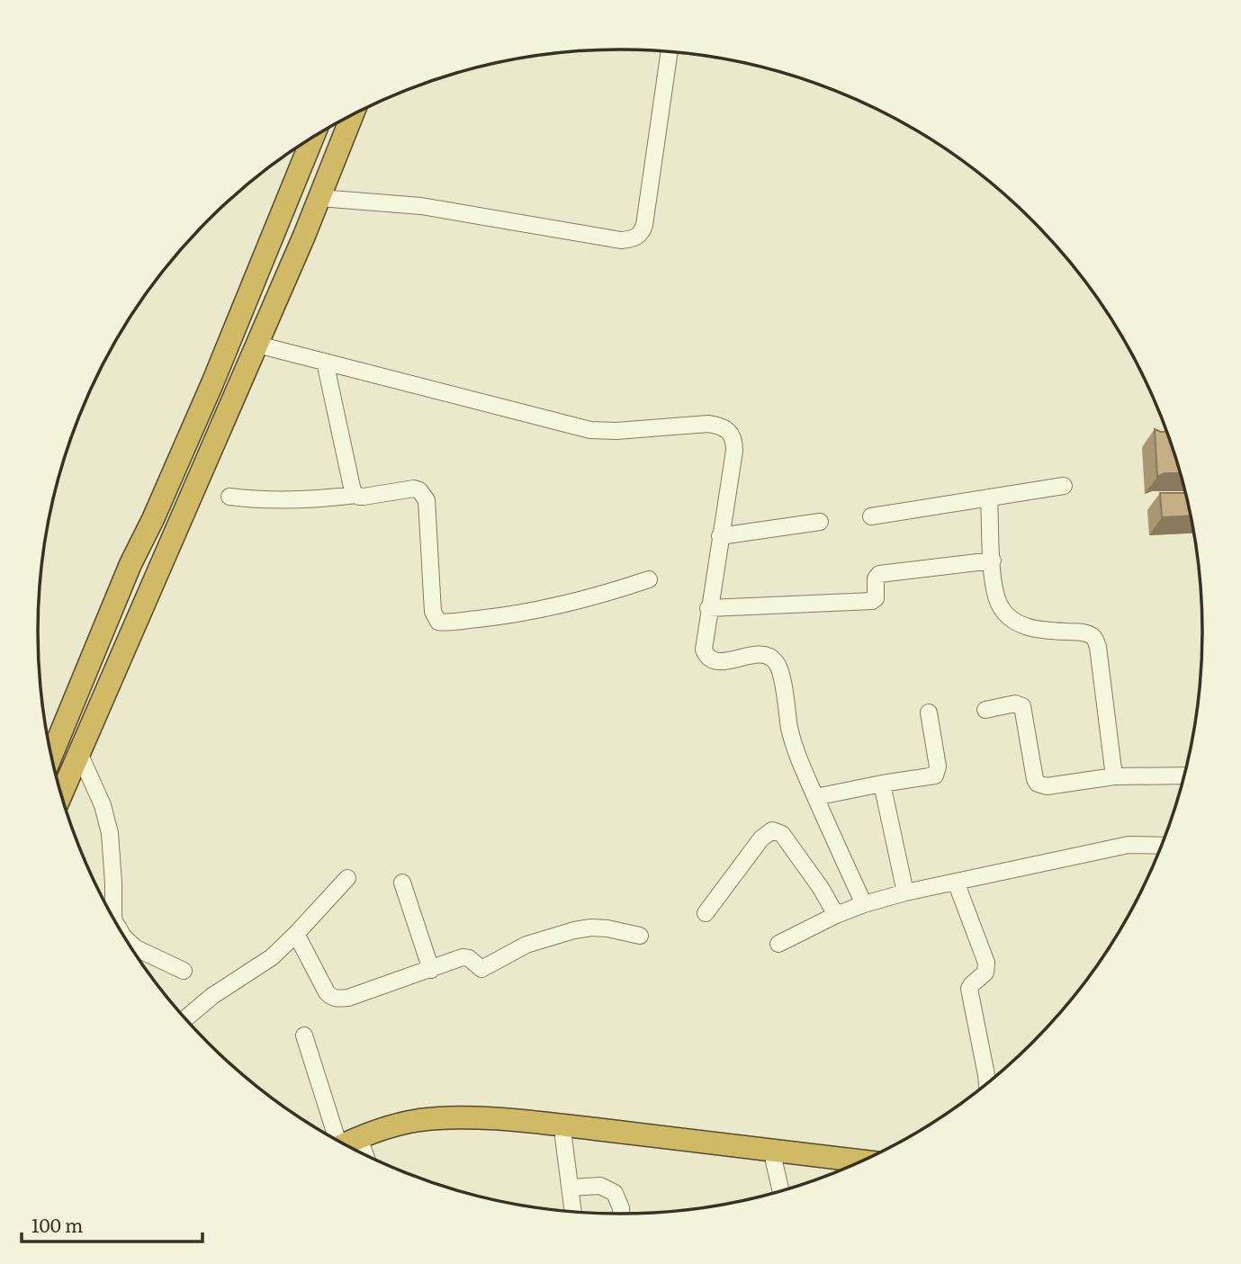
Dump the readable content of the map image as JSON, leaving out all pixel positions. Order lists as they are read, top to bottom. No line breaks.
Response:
{"scale_bar":"100 m"}
